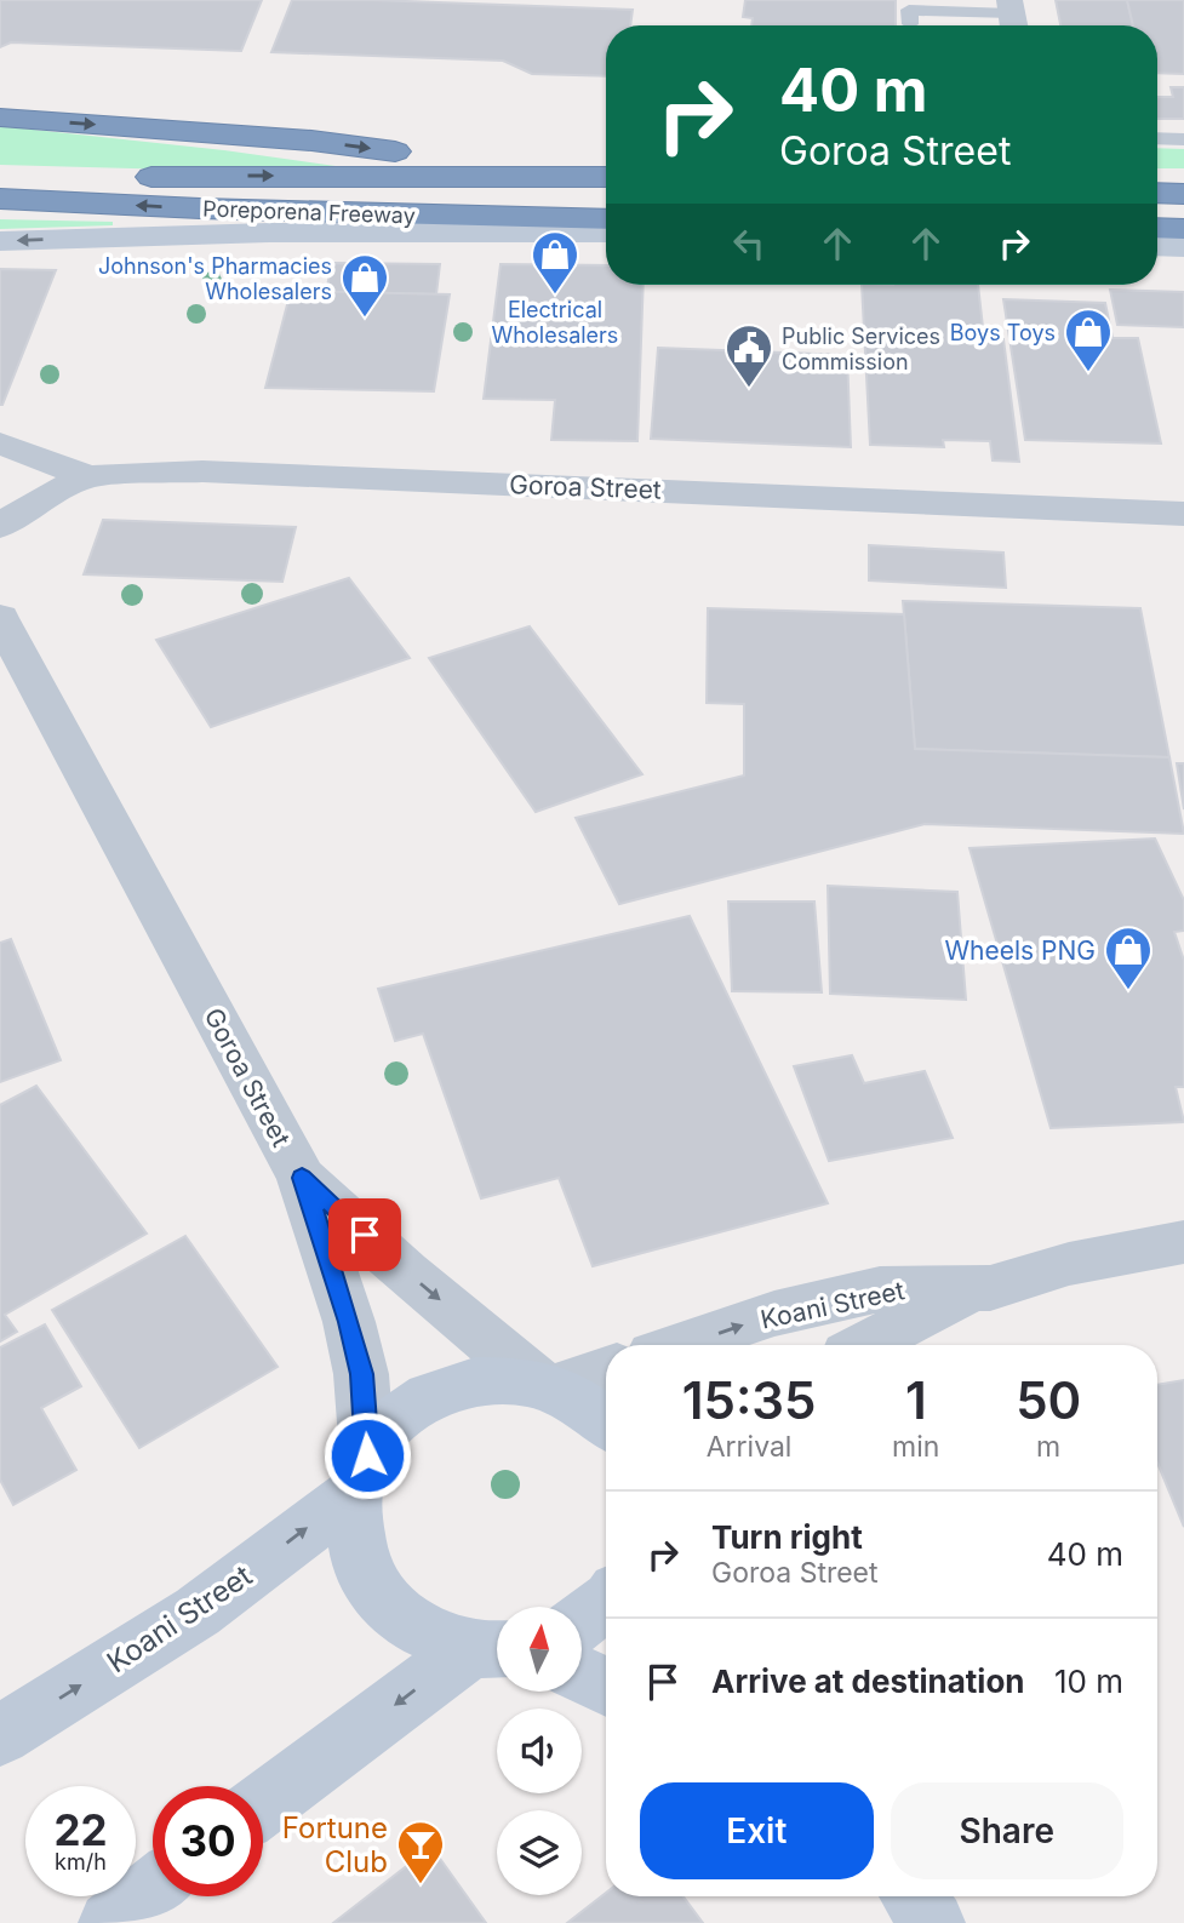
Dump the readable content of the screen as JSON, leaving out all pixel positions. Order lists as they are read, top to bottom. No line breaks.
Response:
{"streets":{"highway":["Poreporena Freeway"],"street":["Goroa Street","Koani Street"]},"crossings":[["Goroa Street","Koani Street"]],"places":{"shop":["Electrical Wholesalers","Johnson's Pharmacies Wholesalers","Boys Toys","Wheels PNG"],"public building":["Public Services Commission"],"bar":["Fortune Club"]},"north":"top","page":{"turn":["40 m","Goroa Street"],"eta":["15:35","Arrival","1","min","50","m"],"list":[{"name":"Turn right","note":"Goroa Street","value":"40 m"},{"name":"Arrive at destination","value":"10 m"}],"buttons":["Exit","Share"],"speed":"22 km/h","limit":"30"}}
